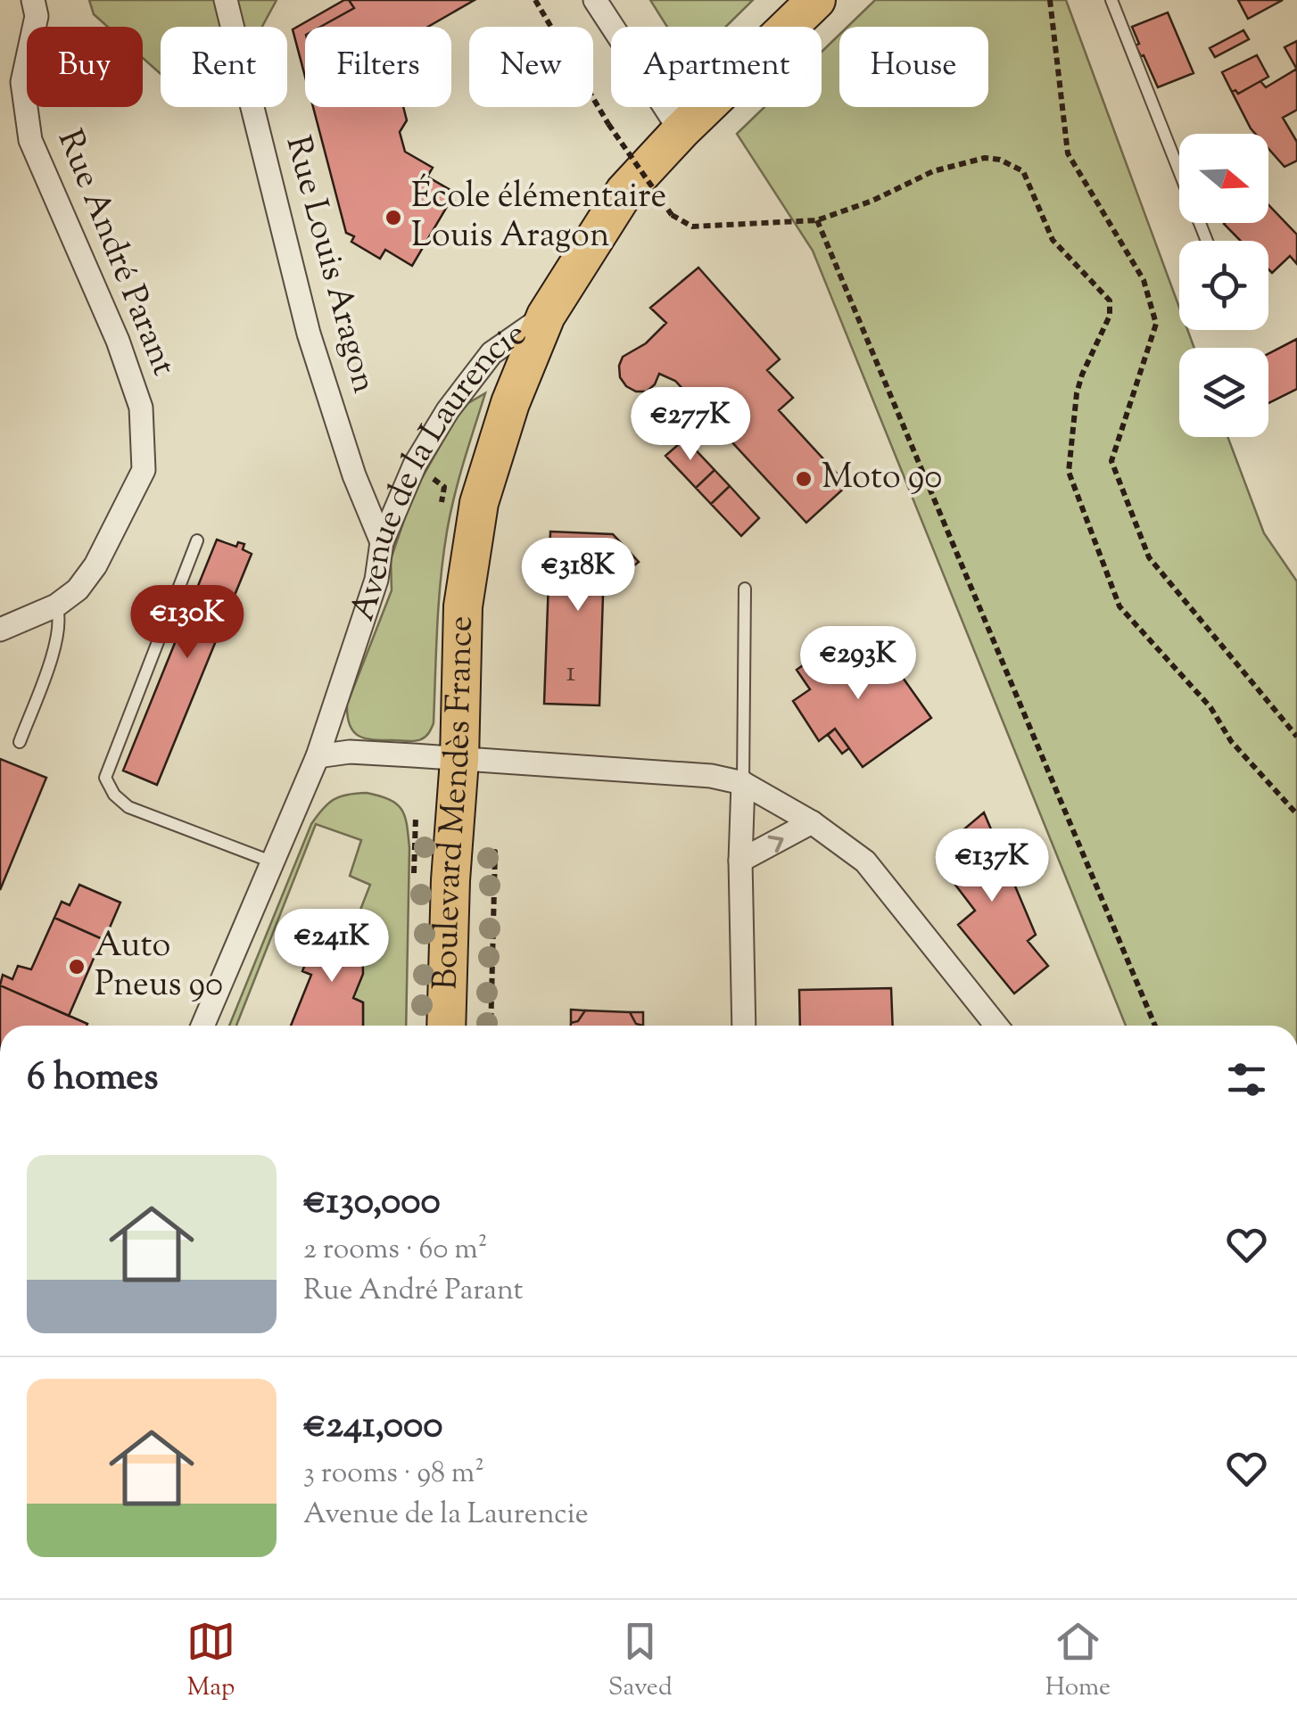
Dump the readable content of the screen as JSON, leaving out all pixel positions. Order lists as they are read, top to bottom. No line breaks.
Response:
{"streets":{"main road":["Avenue de la Laurencie","Boulevard Mendès France"],"street":["Rue André Parant","Rue Louis Aragon"]},"crossings":[["Rue Louis Aragon","Avenue de la Laurencie"],["Avenue de la Laurencie","Boulevard Mendès France"]],"places":["École élémentaire Louis Aragon","Moto 90","Auto Pneus 90"],"house_numbers":["1"],"north":"right","page":{"chip":["Buy","Rent","Filters","New","Apartment","House"],"price":["€277K","€318K","€130K","€293K","€137K","€241K"],"heading":"6 homes","list":[{"name":"€130,000","note":"2 rooms · 60 m² · Rue André Parant"},{"name":"€241,000","note":"3 rooms · 98 m² · Avenue de la Laurencie"}],"tabs":["Map","Saved","Home"]}}
